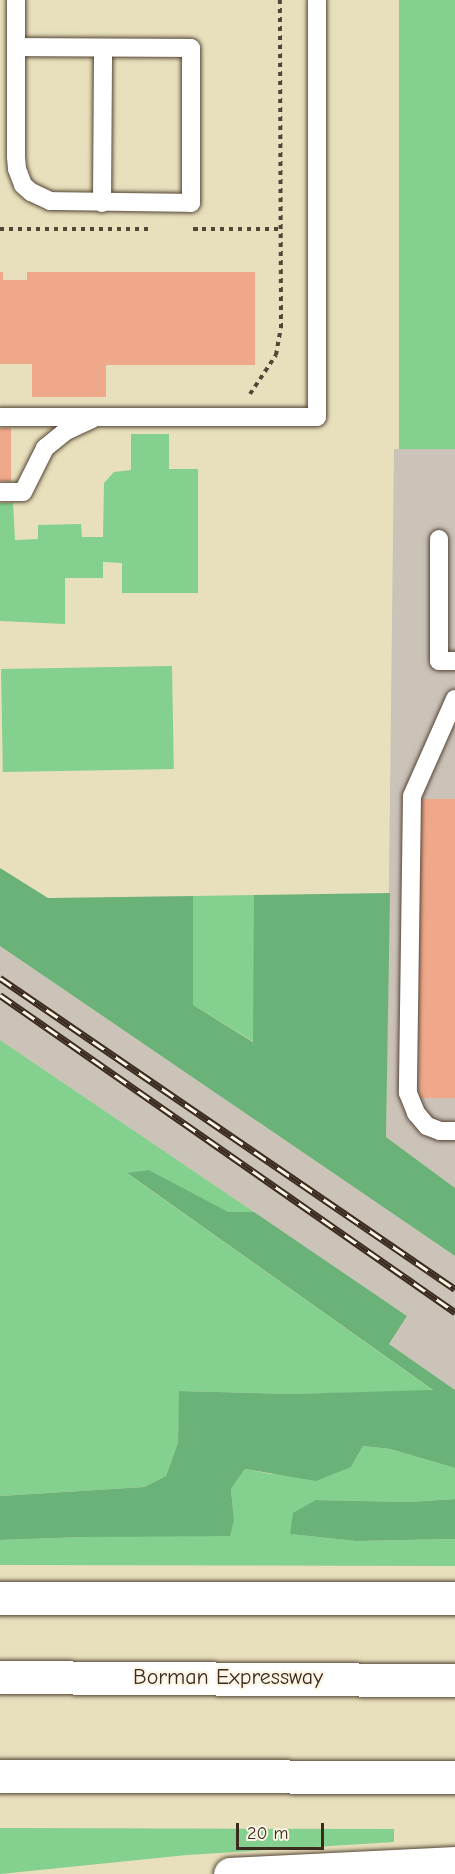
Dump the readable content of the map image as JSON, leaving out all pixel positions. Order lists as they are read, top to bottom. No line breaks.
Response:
{"streets":{"highway":["Borman Expressway"]},"scale_bar":"20 m"}
